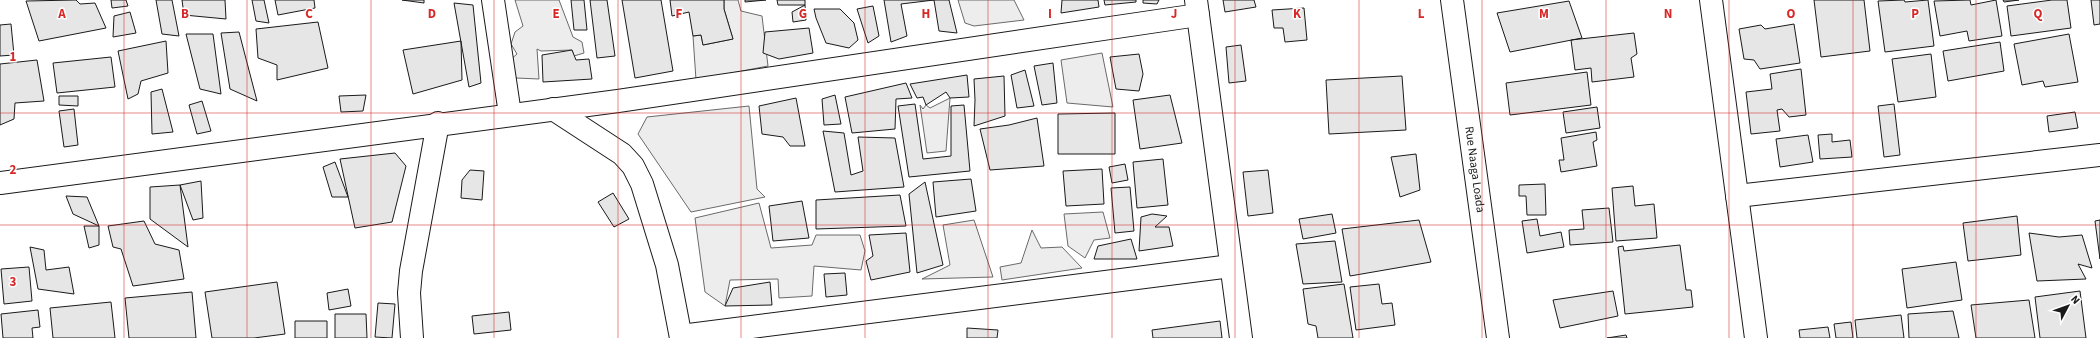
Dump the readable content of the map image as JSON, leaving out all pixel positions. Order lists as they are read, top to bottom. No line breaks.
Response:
{"streets":{"street":["Rue Naaga Loada"]},"north":"top right","grid":{"columns":["A","B","C","D","E","F","G","H","I","J","K","L","M","N","O","P","Q"],"rows":["1","2","3"]}}
